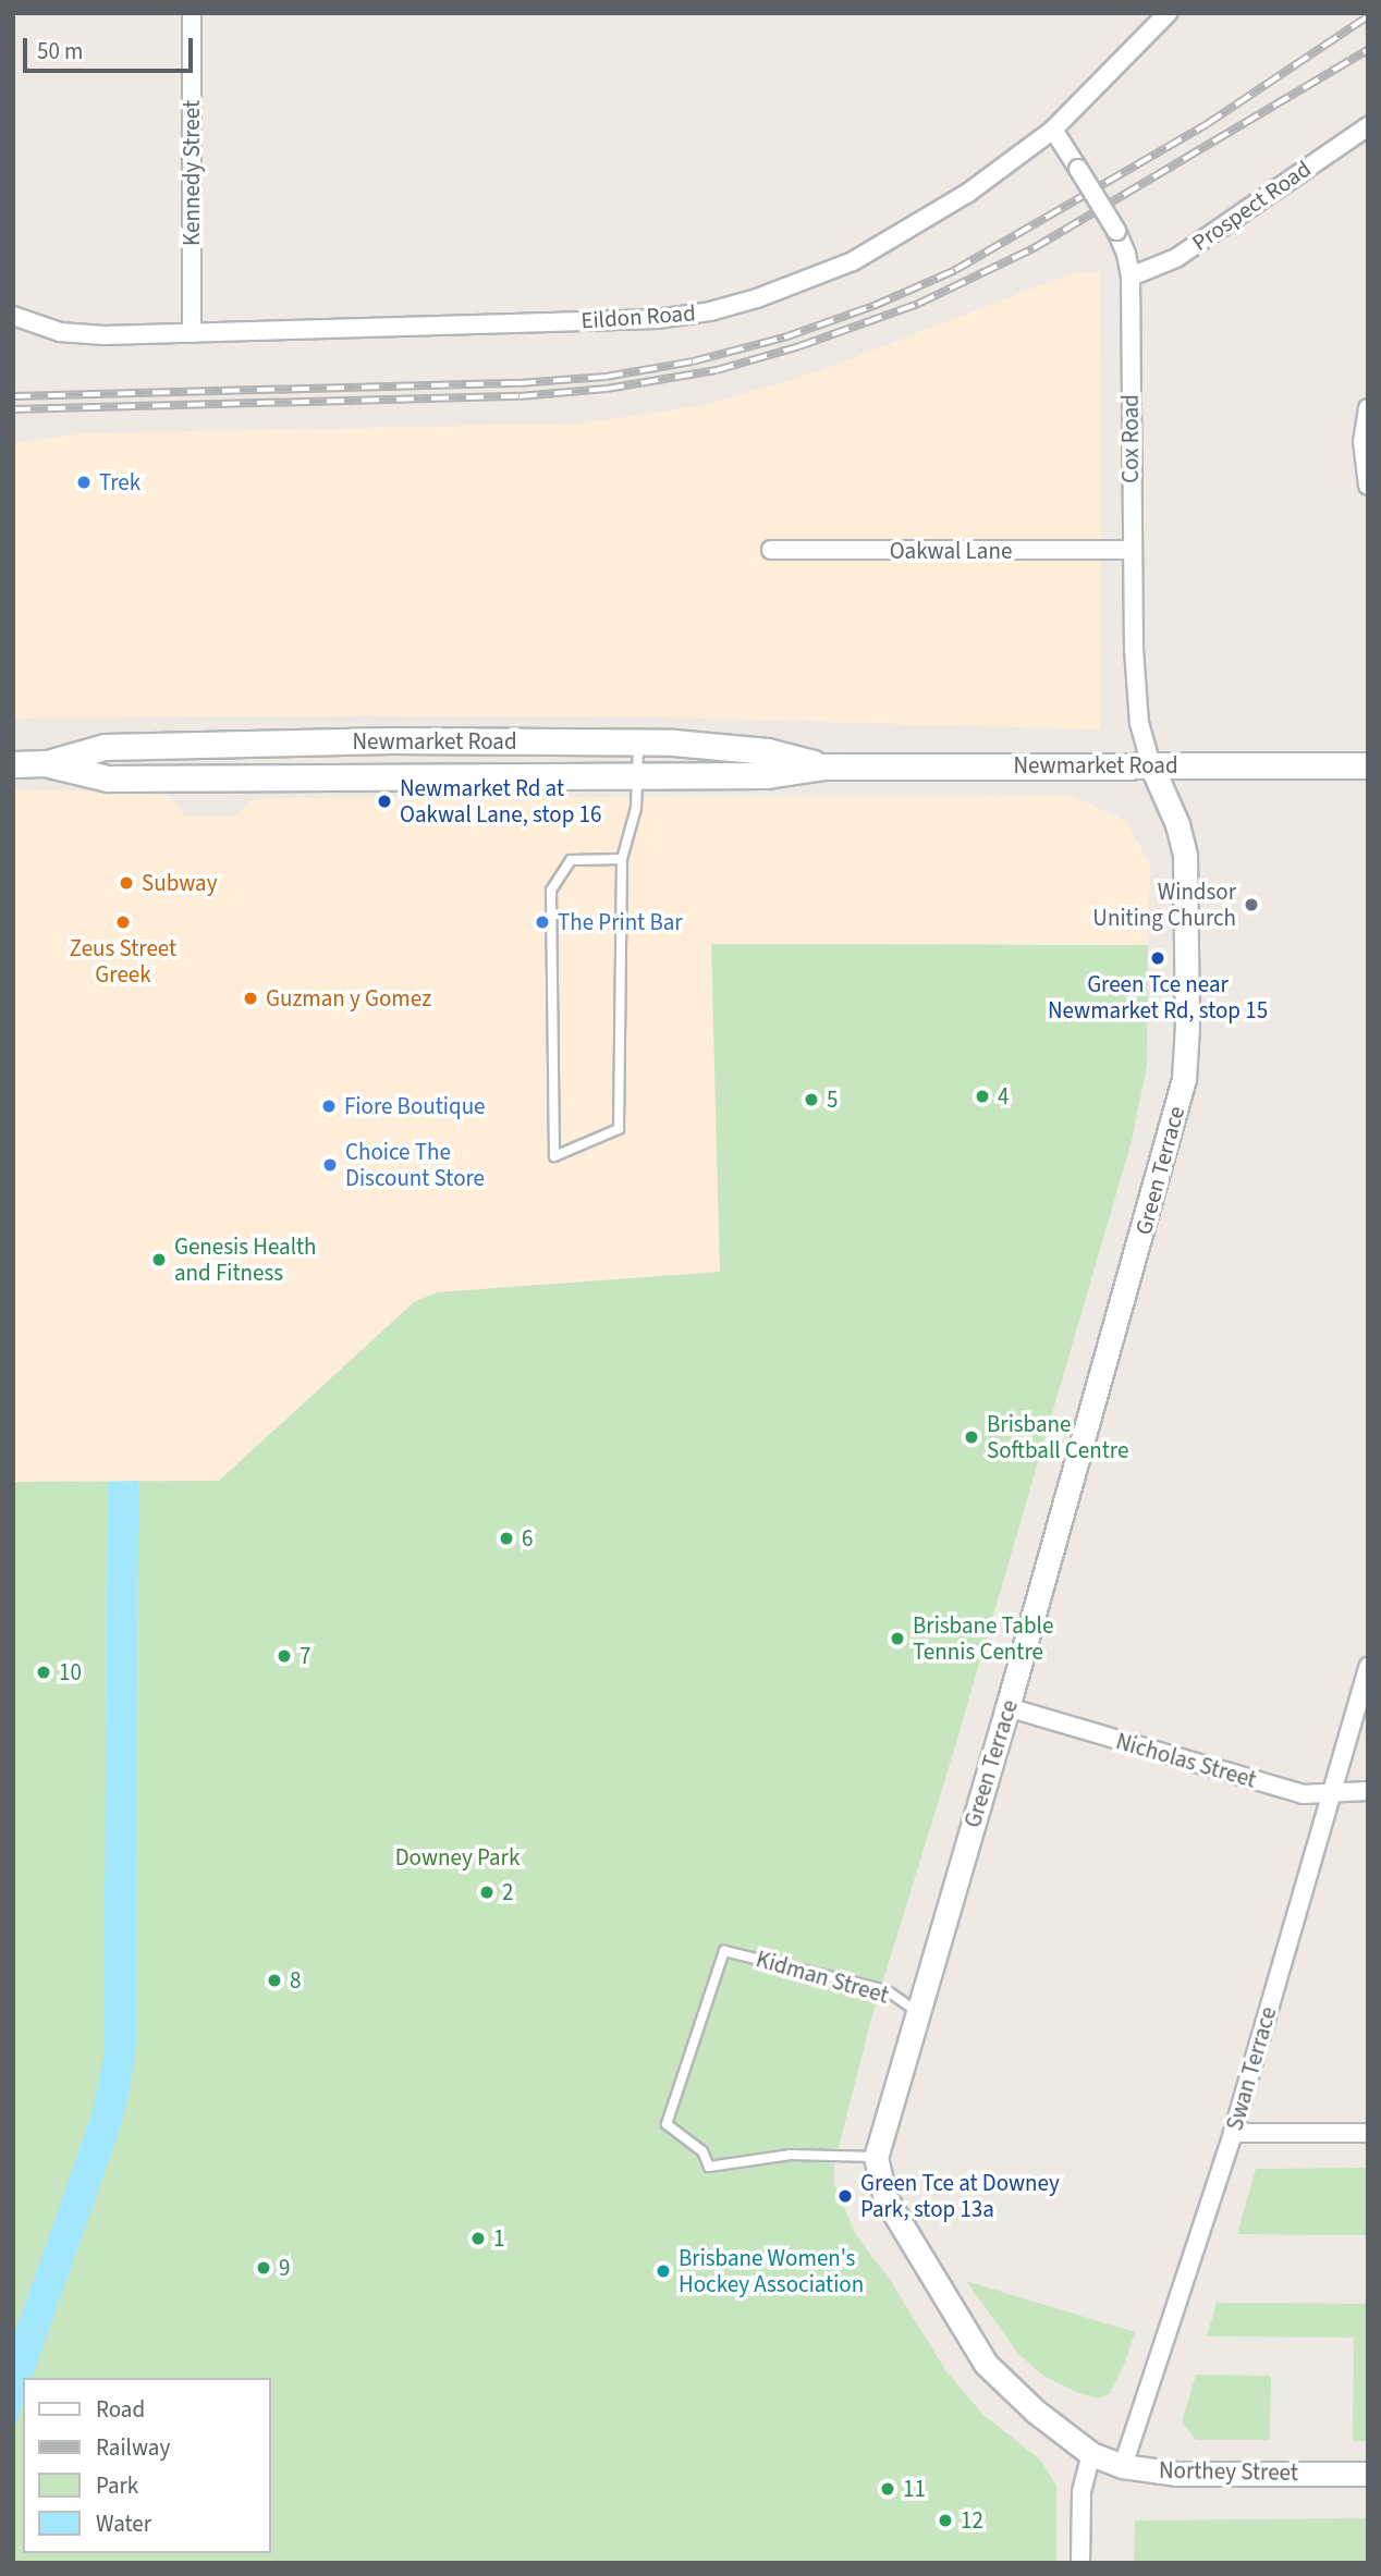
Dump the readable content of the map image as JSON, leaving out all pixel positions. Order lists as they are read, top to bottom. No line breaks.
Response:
{"streets":{"main road":["Newmarket Road"],"street":["Kennedy Street","Prospect Road","Eildon Road","Cox Road","Oakwal Lane","Green Terrace","Nicholas Street","Swan Terrace","Northey Street"],"lane":["Kidman Street"]},"crossings":[["Kennedy Street","Eildon Road"],["Prospect Road","Cox Road"],["Eildon Road","Cox Road"],["Cox Road","Oakwal Lane"],["Cox Road","Newmarket Road"],["Cox Road","Green Terrace"],["Newmarket Road","Green Terrace"],["Green Terrace","Nicholas Street"],["Green Terrace","Kidman Street"],["Green Terrace","Northey Street"],["Nicholas Street","Swan Terrace"],["Swan Terrace","Northey Street"]],"parks":["Downey Park"],"places":["Trek","Newmarket Rd at Oakwal Lane, stop 16","Subway","Windsor Uniting Church","Zeus Street Greek","The Print Bar","Green Tce near Newmarket Rd, stop 15","Guzman y Gomez","4","5","Fiore Boutique","Choice The Discount Store","Genesis Health and Fitness","Brisbane Softball Centre","6","Brisbane Table Tennis Centre","7","10","2","8","Green Tce at Downey Park, stop 13a","1","9","Brisbane Women's Hockey Association","11","12"],"legend":["Road","Railway","Park","Water"],"scale_bar":"50 m"}
